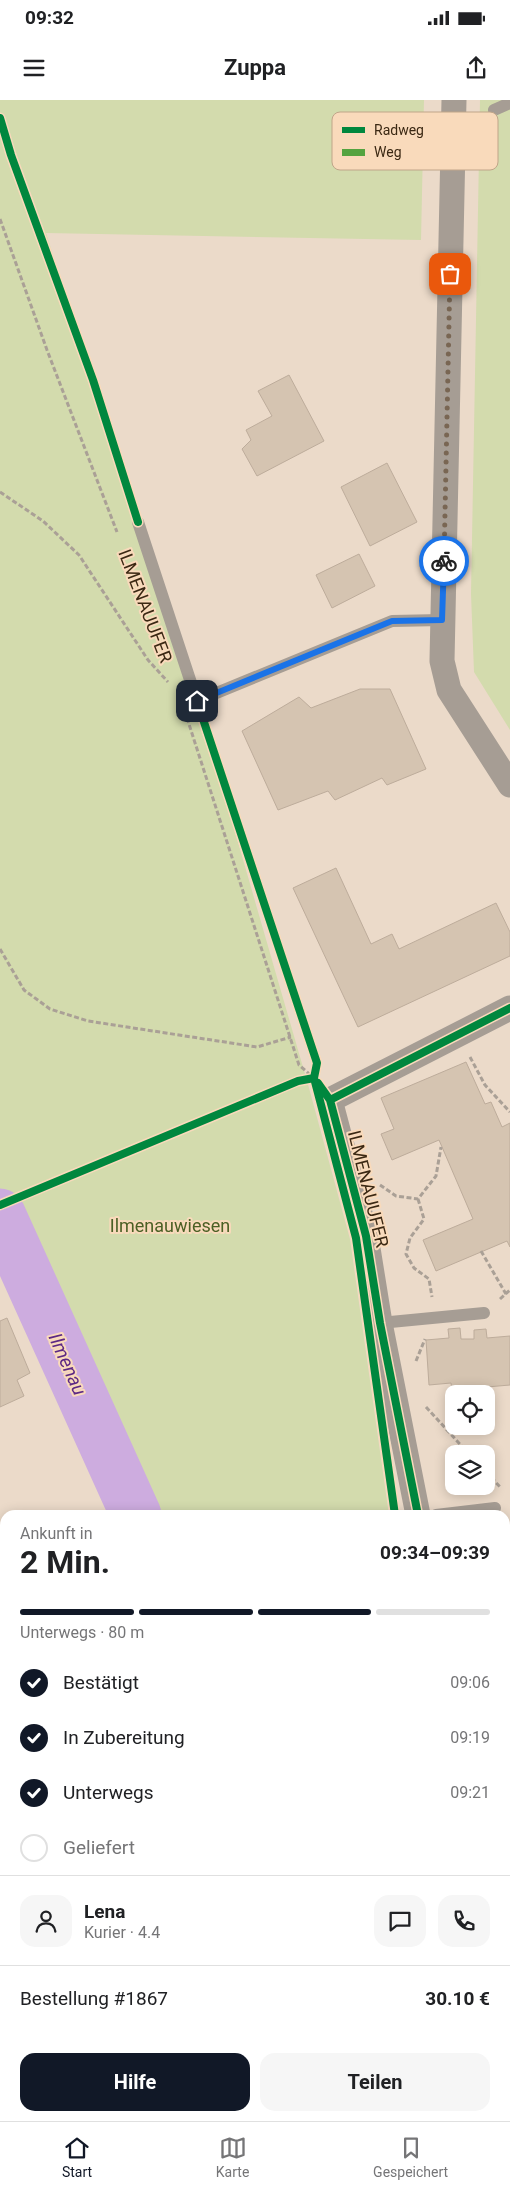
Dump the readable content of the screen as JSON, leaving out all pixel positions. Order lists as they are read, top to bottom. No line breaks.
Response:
{"streets":{"street":["ILMENAUUFER"]},"water":["Ilmenau"],"parks":["Ilmenauwiesen"],"legend":["Radweg","Weg"],"page":{"status":"09:32","header":"Zuppa","heading":["2 Min.","Ankunft in","09:34–09:39"],"panel":["Lena","Kurier · 4.4","Bestellung #1867","30.10 €"],"bar":"Unterwegs · 80 m","list":[["Bestätigt","09:06"],["In Zubereitung","09:19"],["Unterwegs","09:21"],"Geliefert"],"buttons":["Hilfe","Teilen"],"tabs":["Start","Karte","Gespeichert"]}}
